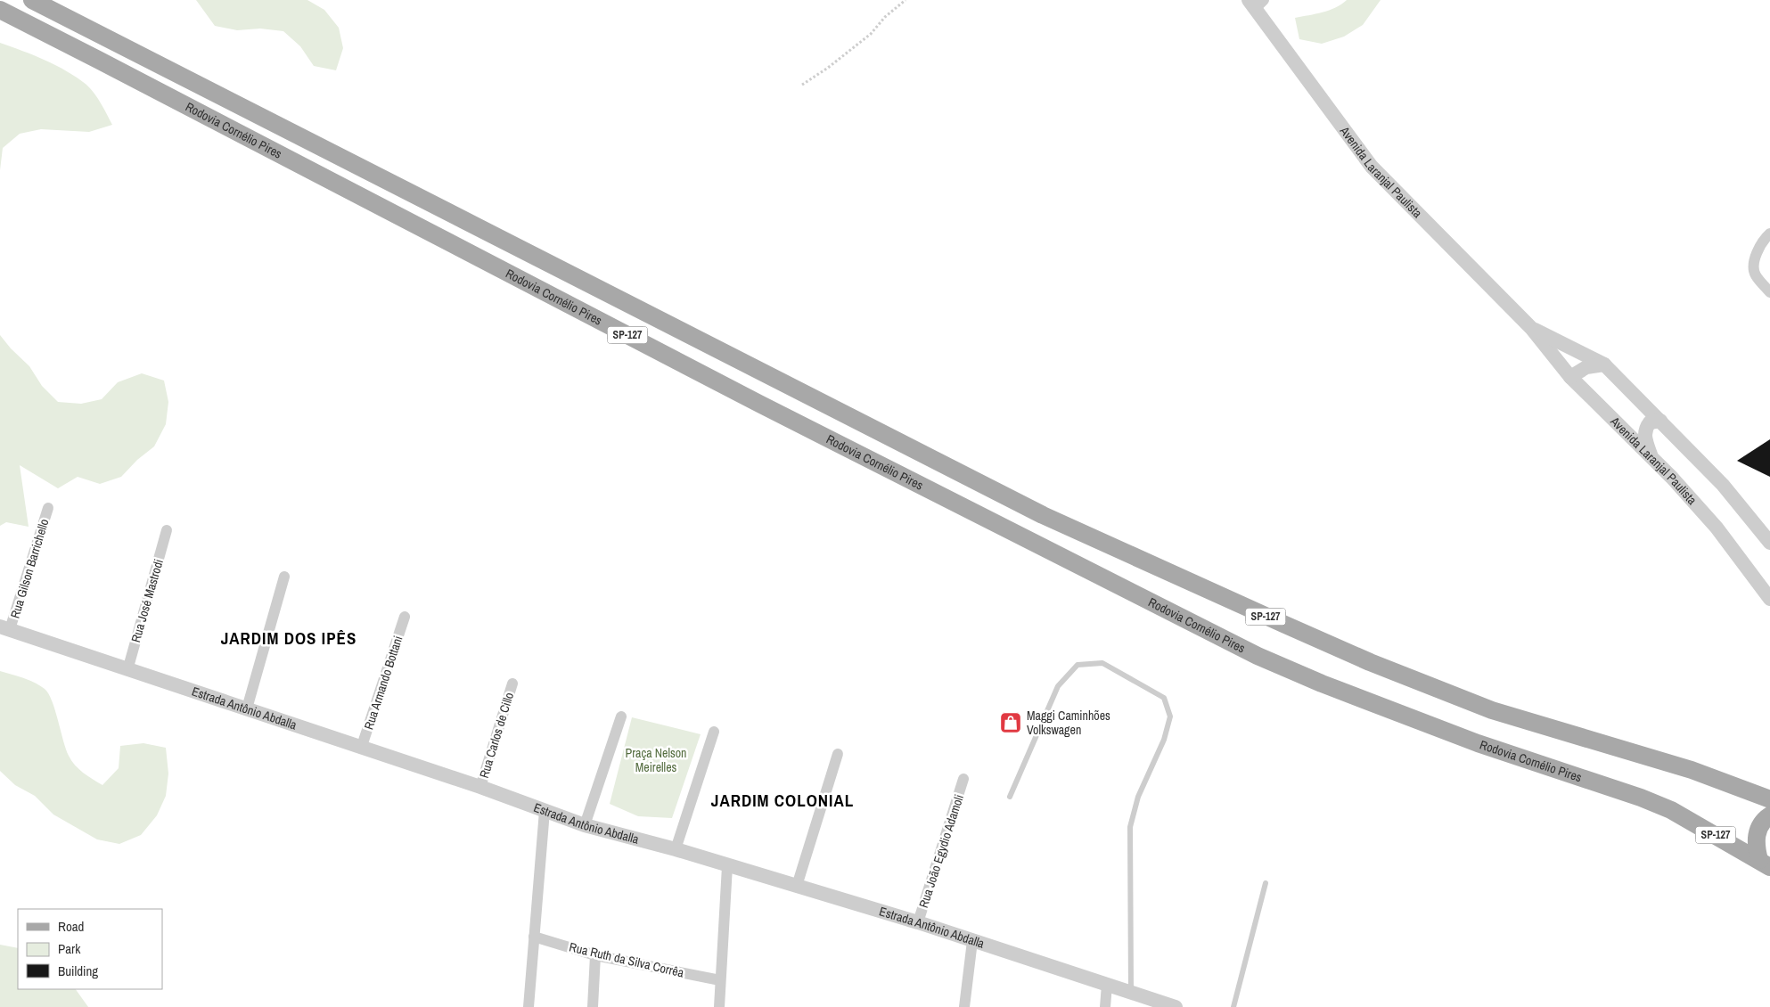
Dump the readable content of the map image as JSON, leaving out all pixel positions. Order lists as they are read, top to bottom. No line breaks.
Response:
{"streets":{"main road":["Rodovia Cornélio Pires","SP-127"],"street":["Avenida Laranjal Paulista","Rua Gilson Barrichello","Rua José Mastrodi","Rua Armando Bottani","Estrada Antônio Abdalla","Rua Carlos de Cillo","Rua João Egydio Adamoli","Rua Ruth da Silva Corrêa"]},"crossings":[["Rua Gilson Barrichello","Estrada Antônio Abdalla"],["Rua José Mastrodi","Estrada Antônio Abdalla"],["Rua Armando Bottani","Estrada Antônio Abdalla"],["Estrada Antônio Abdalla","Rua Carlos de Cillo"],["Estrada Antônio Abdalla","Rua João Egydio Adamoli"]],"districts":["JARDIM DOS IPÊS","JARDIM COLONIAL"],"parks":["Praça Nelson Meirelles"],"places":{"shop":["Maggi Caminhões Volkswagen"]},"legend":["Road","Park","Building"]}
